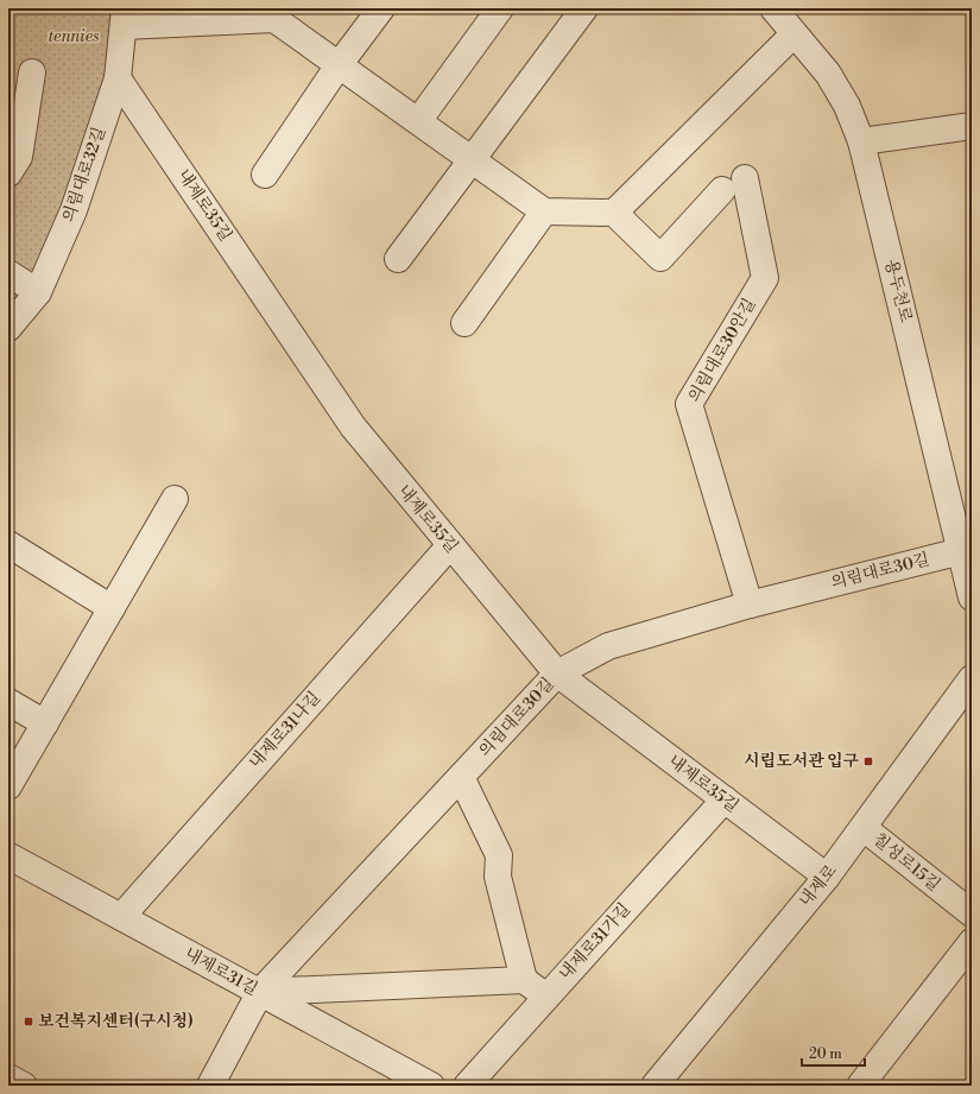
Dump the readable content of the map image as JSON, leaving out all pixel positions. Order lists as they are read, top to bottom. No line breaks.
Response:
{"streets":{"street":["의림대로32길","내제로35길","용두천로","의림대로30안길","의림대로30길","내제로31나길","칠성로15길","내제로","내제로31가길","내제로31길"]},"crossings":[["의림대로32길","내제로35길"],["내제로35길","의림대로30길"],["내제로35길","내제로31나길"],["내제로35길","내제로"],["내제로35길","내제로31가길"],["용두천로","의림대로30길"],["의림대로30안길","의림대로30길"],["의림대로30길","내제로31길"],["내제로31나길","내제로31길"],["칠성로15길","내제로"]],"parks":["tennies"],"places":{"transit":["시립도서관 입구","보건복지센터(구시청)"]},"scale_bar":"20 m"}
